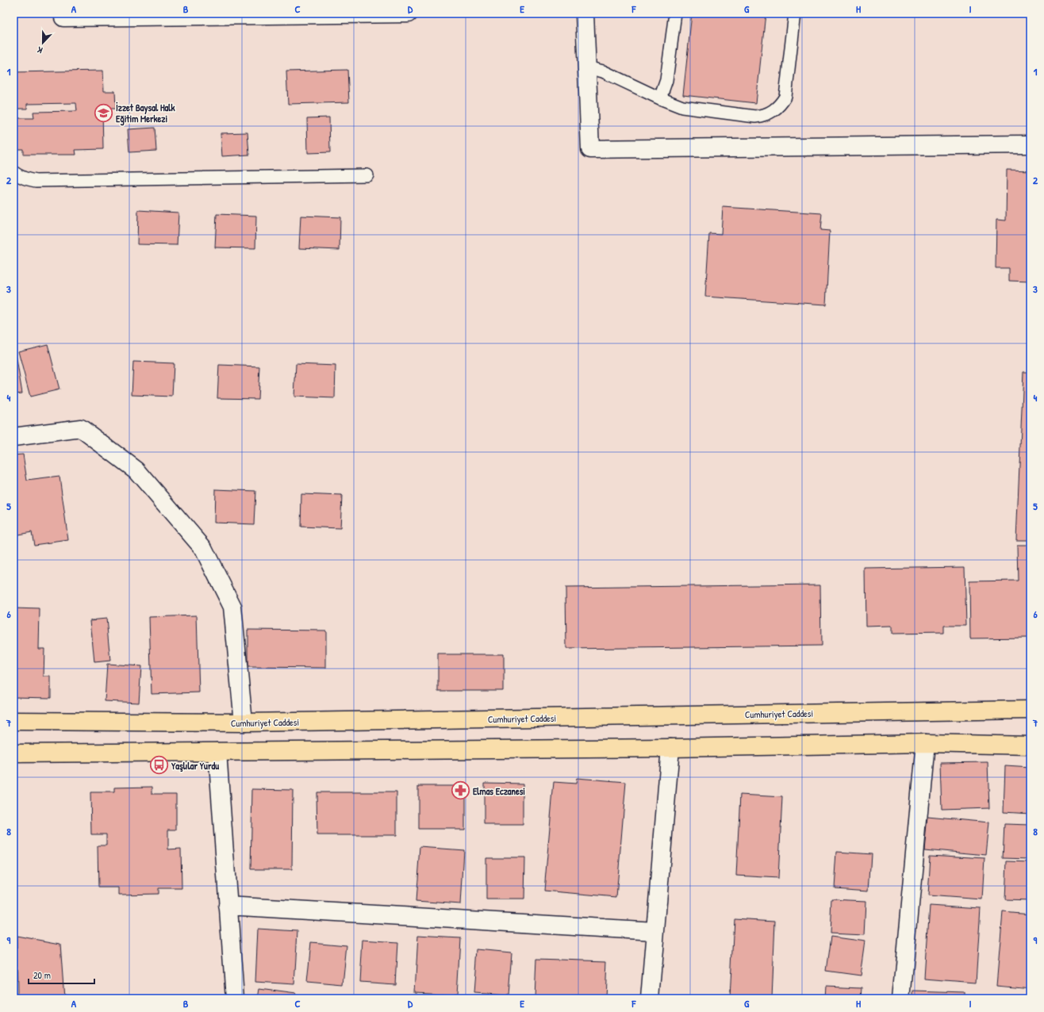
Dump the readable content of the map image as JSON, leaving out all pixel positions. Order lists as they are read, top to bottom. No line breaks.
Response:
{"streets":{"main road":["Cumhuriyet Caddesi"]},"places":{"school or university":["İzzet Baysal Halk Eğitim Merkezi"],"bus stop":["Yaşlılar Yurdu"],"pharmacy":["Elmas Eczanesi"]},"scale_bar":"20 m","north":"bottom","grid":{"columns":["A","B","C","D","E","F","G","H","I"],"rows":["1","2","3","4","5","6","7","8","9"]}}
